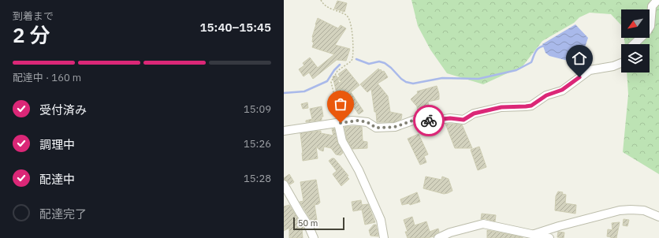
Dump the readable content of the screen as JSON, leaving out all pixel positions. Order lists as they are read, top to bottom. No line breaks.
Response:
{"scale_bar":"50 m","north":"bottom left","page":{"heading":["2 分","到着まで","15:40–15:45"],"bar":"配達中 · 160 m","list":[["受付済み","15:09"],["調理中","15:26"],["配達中","15:28"],"配達完了"],"scale":"50 m"}}
